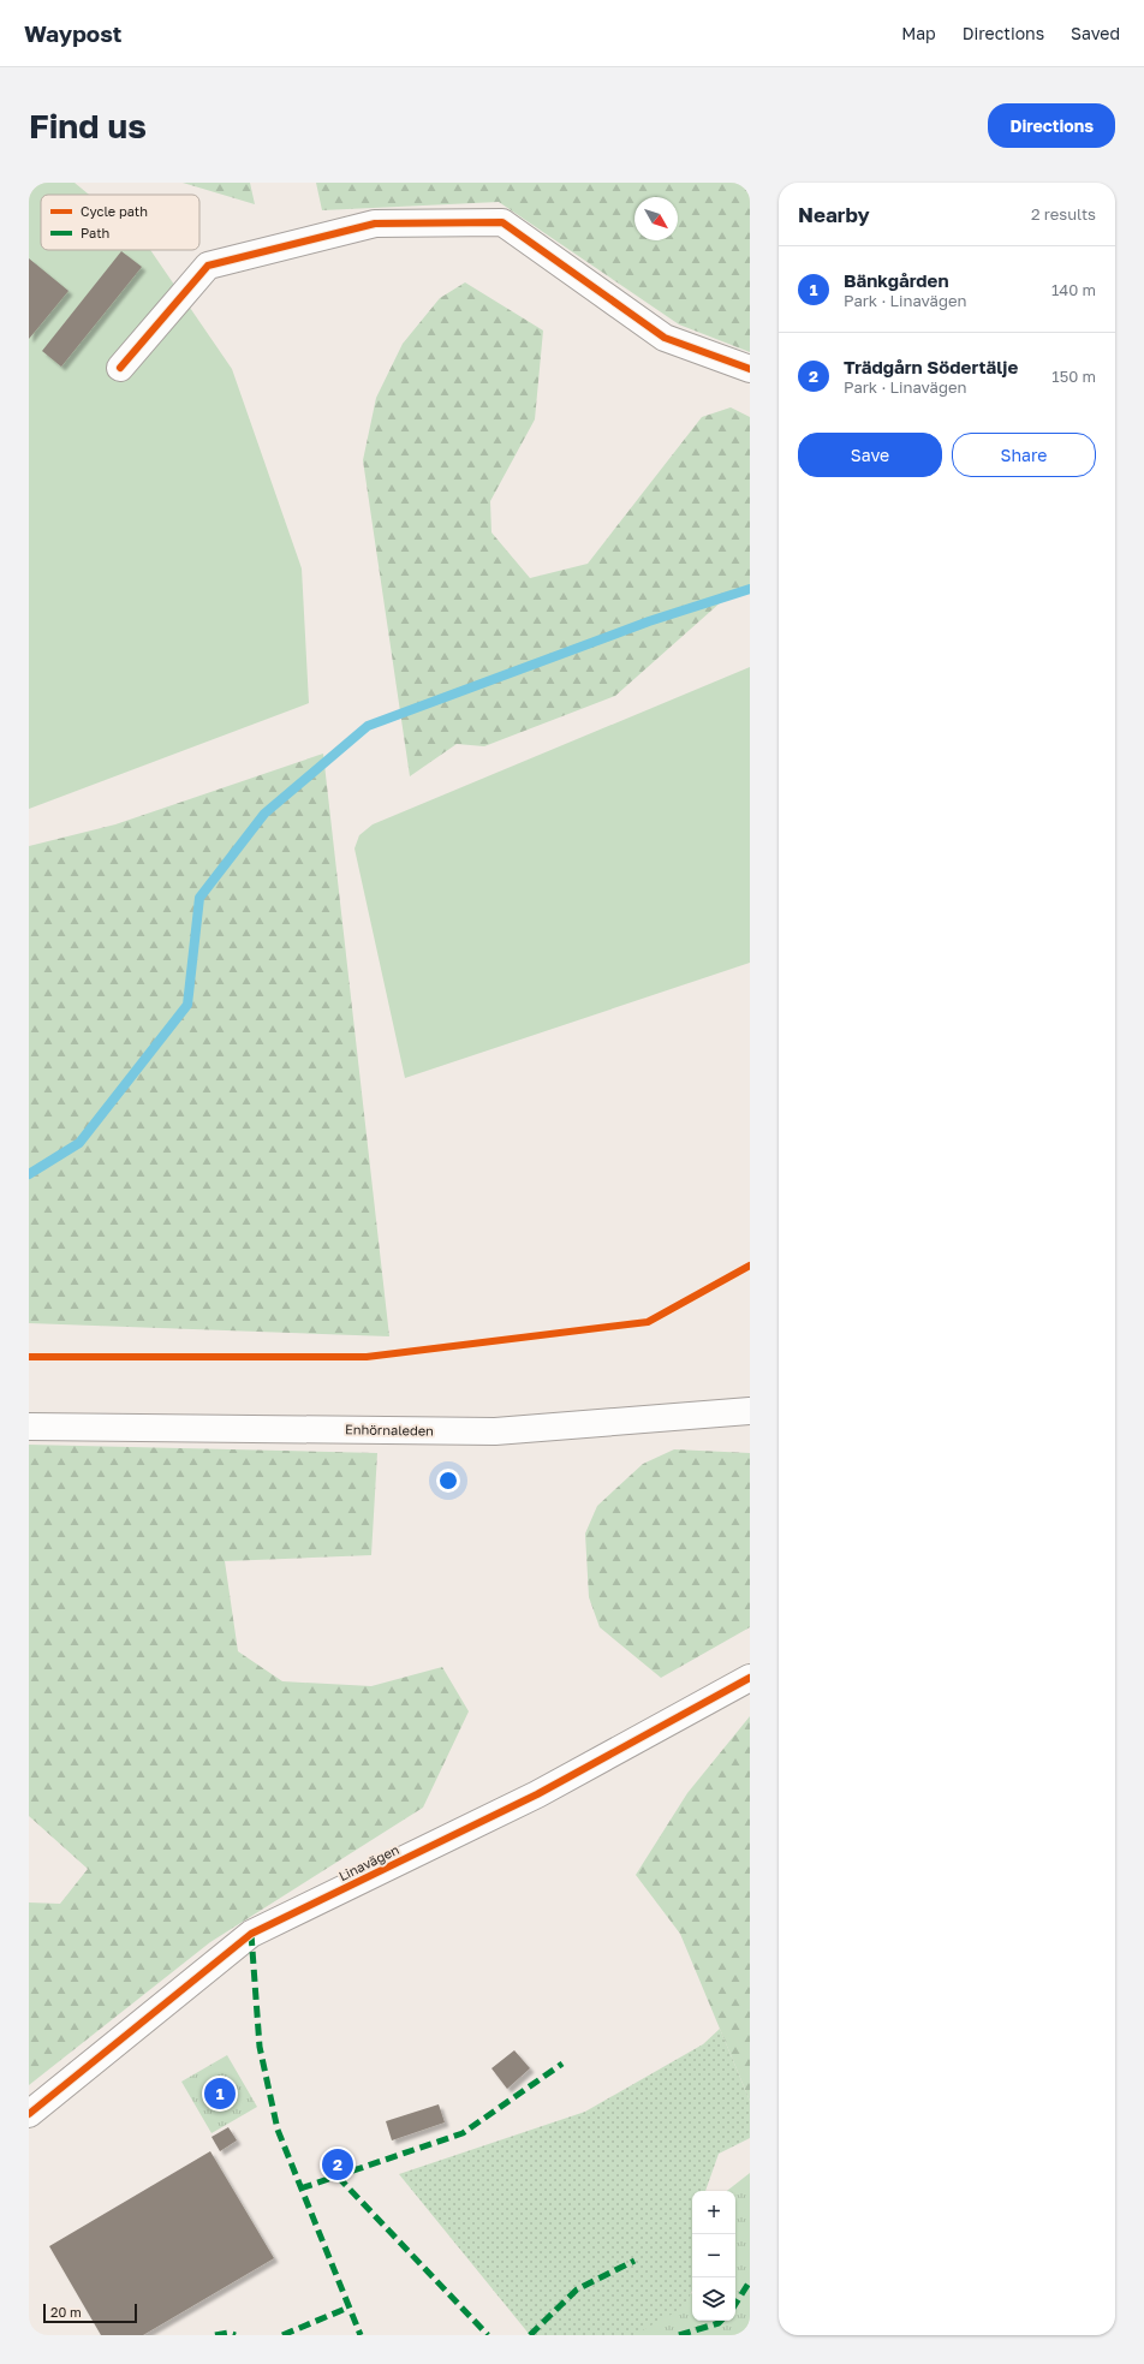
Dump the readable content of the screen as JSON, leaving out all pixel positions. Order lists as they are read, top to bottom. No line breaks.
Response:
{"streets":{"street":["Enhörnaleden","Linavägen"]},"legend":["Cycle path","Path"],"scale_bar":"20 m","north":"bottom right","page":{"header":"Waypost","nav":["Map","Directions","Saved"],"buttons":["Directions",["Save","Share"]],"title":"Find us","heading":["Nearby","2 results"],"list":[{"mark":"1","name":"Bänkgården","note":"Park · Linavägen","value":"140 m"},{"mark":"2","name":"Trädgårn Södertälje","note":"Park · Linavägen","value":"150 m"}],"pins":["1","2"],"map_buttons":["+","−"],"scale":"20 m"}}
